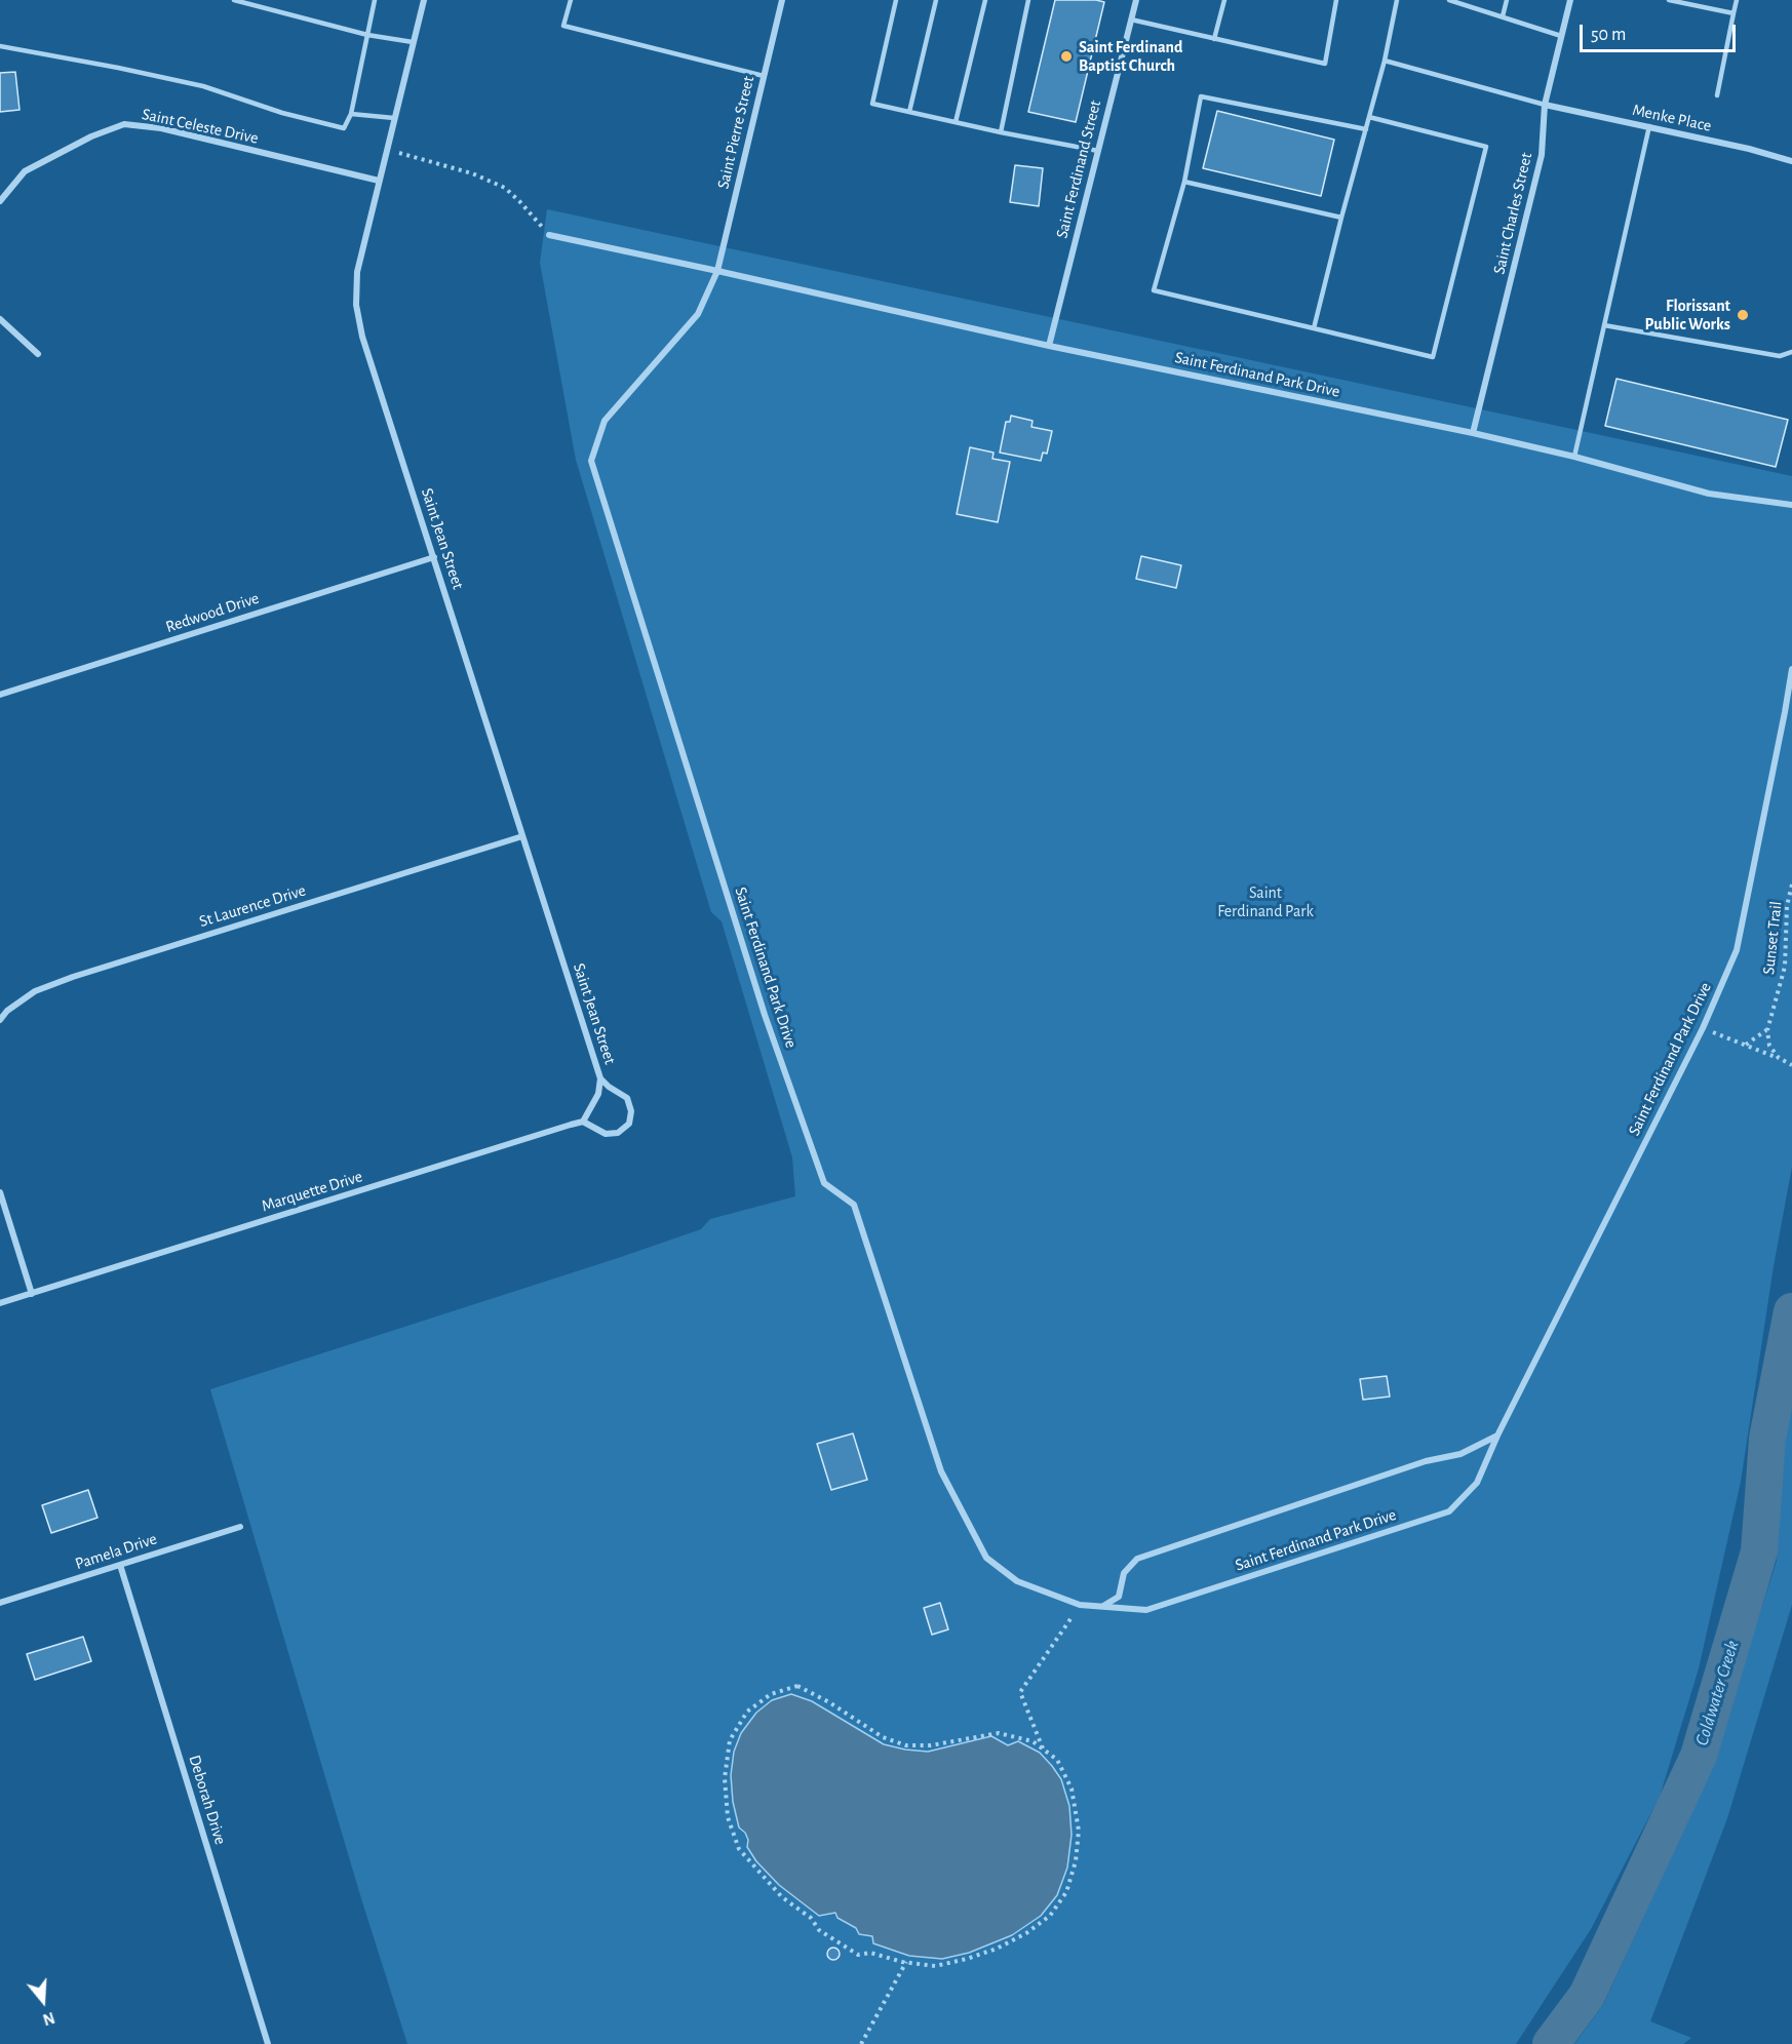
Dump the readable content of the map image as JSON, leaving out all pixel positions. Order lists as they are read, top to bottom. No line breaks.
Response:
{"streets":{"street":["Menke Place","Saint Celeste Drive","Saint Pierre Street","Saint Ferdinand Street","Saint Charles Street","Saint Ferdinand Park Drive","Saint Jean Street","Redwood Drive","St Laurence Drive","Marquette Drive","Pamela Drive","Deborah Drive"],"path":["Sunset Trail"]},"crossings":[["Menke Place","Saint Charles Street"],["Saint Celeste Drive","Saint Jean Street"],["Saint Pierre Street","Saint Ferdinand Park Drive"],["Saint Ferdinand Street","Saint Ferdinand Park Drive"],["Saint Charles Street","Saint Ferdinand Park Drive"],["Saint Jean Street","Redwood Drive"],["Saint Jean Street","St Laurence Drive"],["Saint Jean Street","Marquette Drive"],["Pamela Drive","Deborah Drive"]],"water":["Coldwater Creek"],"parks":["Saint Ferdinand Park"],"places":["Saint Ferdinand Baptist Church","Florissant Public Works"],"scale_bar":"50 m","north":"bottom"}
